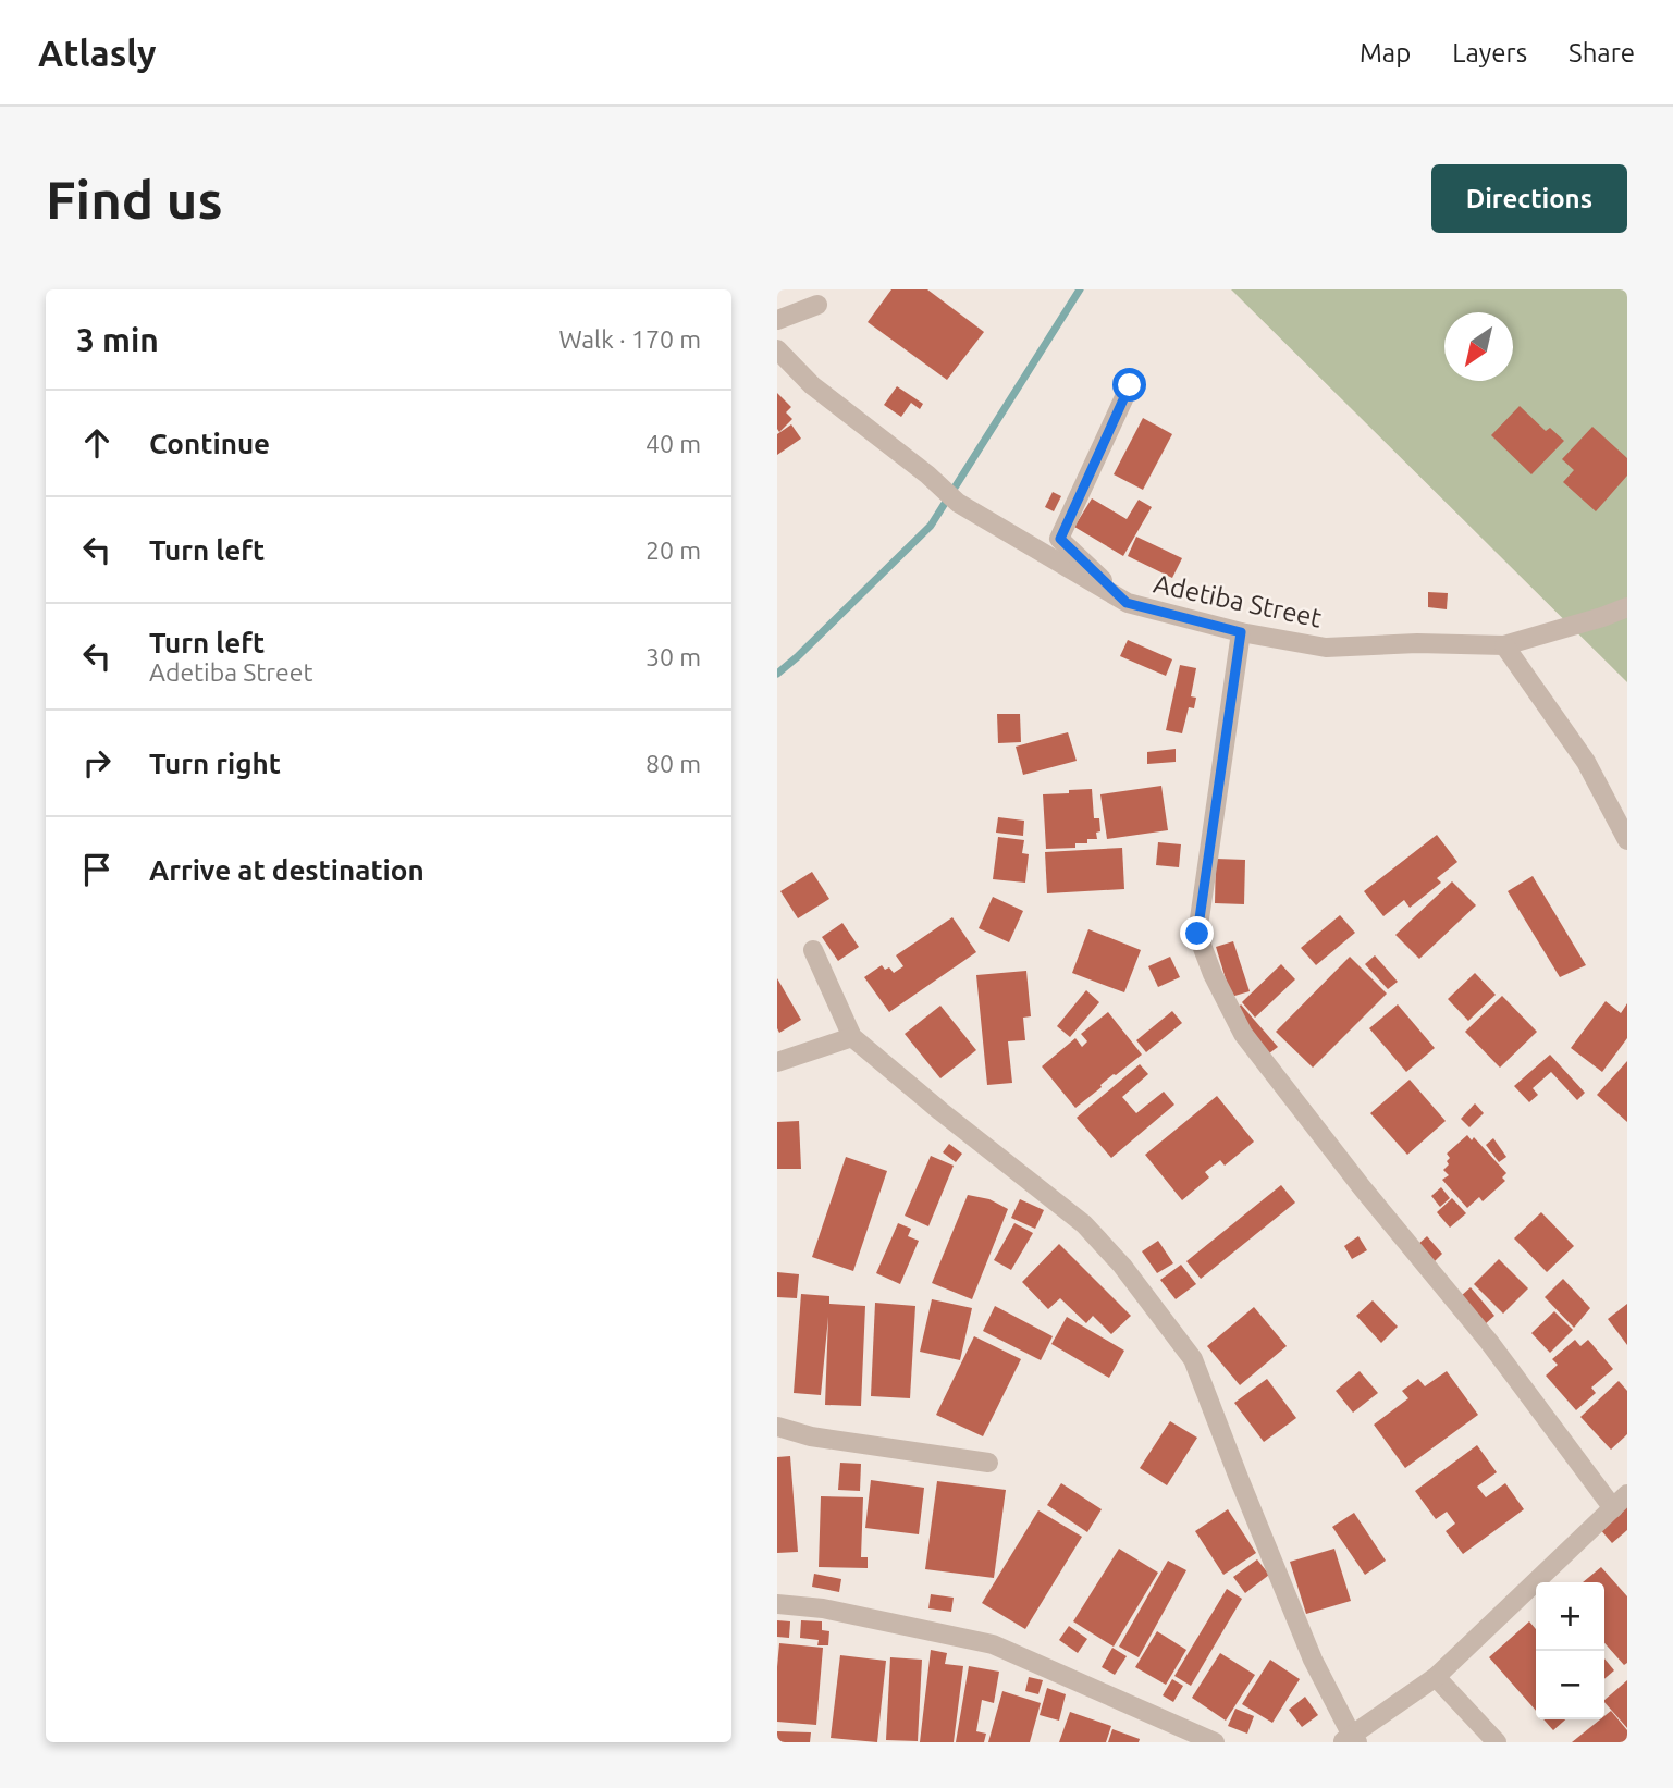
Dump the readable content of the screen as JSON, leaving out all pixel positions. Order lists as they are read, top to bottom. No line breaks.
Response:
{"streets":{"street":["Adetiba Street"]},"north":"bottom left","page":{"header":"Atlasly","nav":["Map","Layers","Share"],"buttons":"Directions","title":"Find us","heading":["3 min","Walk · 170 m"],"list":[["Continue","40 m"],["Turn left","20 m"],["Turn left","Adetiba Street","30 m"],["Turn right","80 m"],"Arrive at destination"],"map_buttons":["+","−"]}}
